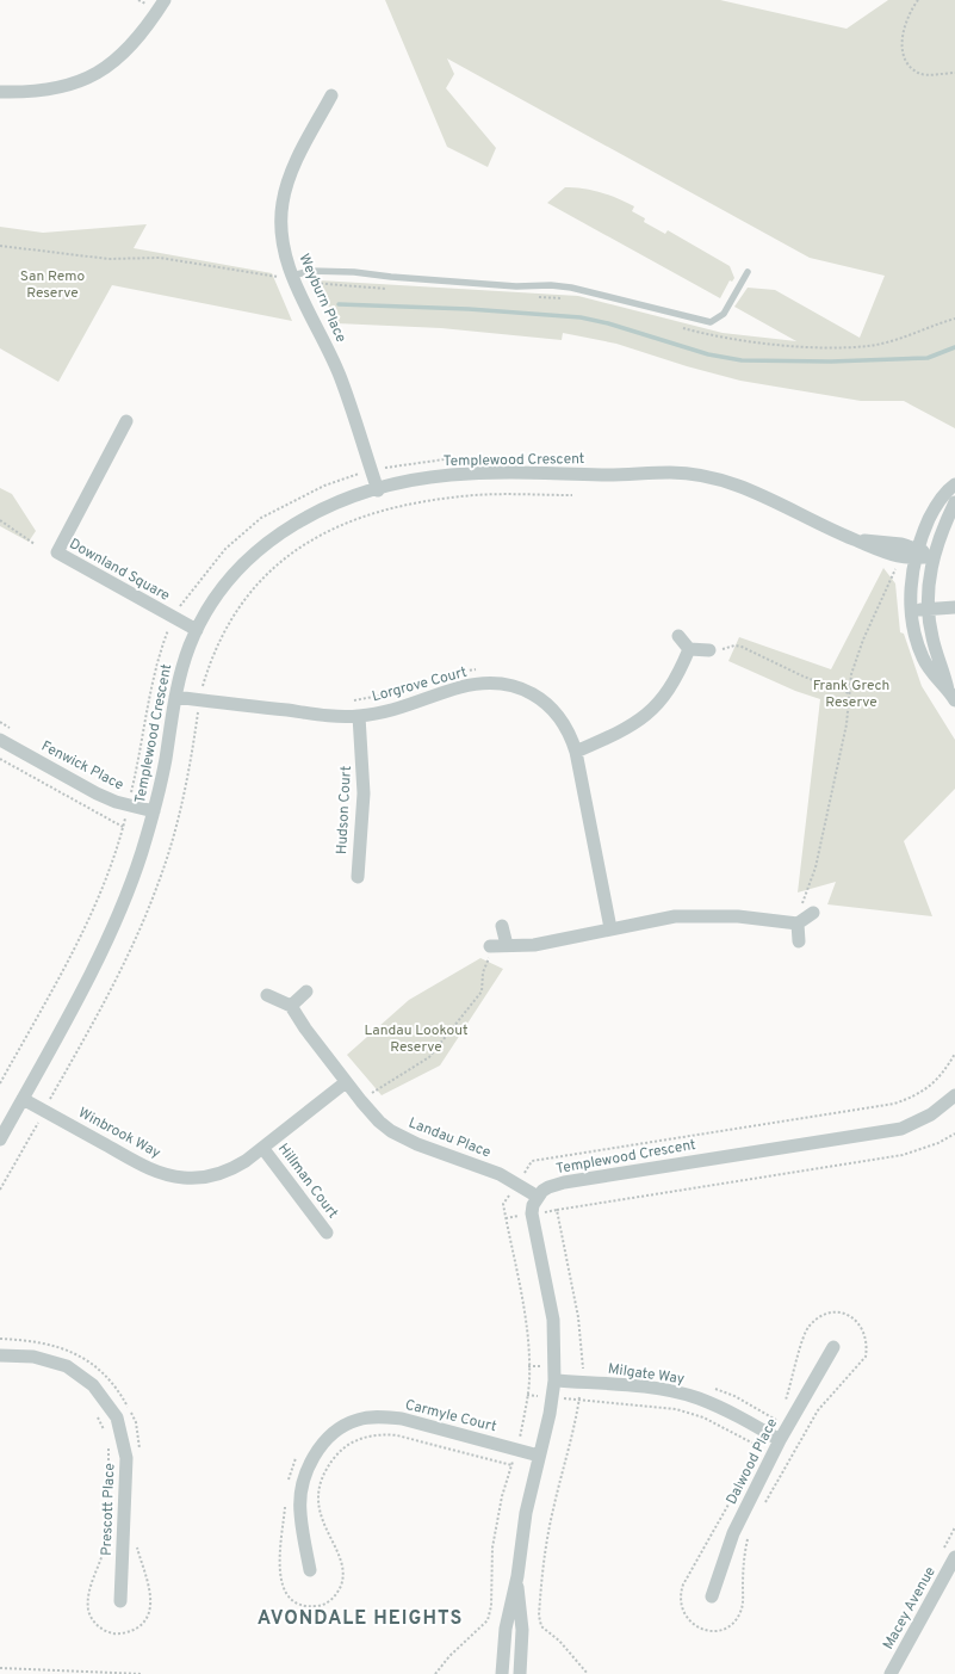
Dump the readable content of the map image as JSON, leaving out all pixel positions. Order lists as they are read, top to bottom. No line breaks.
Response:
{"streets":{"street":["Weyburn Place","Templewood Crescent","Downland Square","Lorgrove Court","Fenwick Place","Hudson Court","Winbrook Way","Landau Place","Hillman Court","Milgate Way","Carmyle Court","Dalwood Place","Prescott Place","Macey Avenue"]},"crossings":[["Weyburn Place","Templewood Crescent"],["Templewood Crescent","Downland Square"],["Templewood Crescent","Lorgrove Court"],["Templewood Crescent","Fenwick Place"],["Templewood Crescent","Winbrook Way"],["Templewood Crescent","Landau Place"],["Lorgrove Court","Hudson Court"],["Winbrook Way","Landau Place"],["Winbrook Way","Hillman Court"],["Milgate Way","Dalwood Place"]],"districts":["AVONDALE HEIGHTS"],"parks":["San Remo Reserve","Frank Grech Reserve","Landau Lookout Reserve"]}
